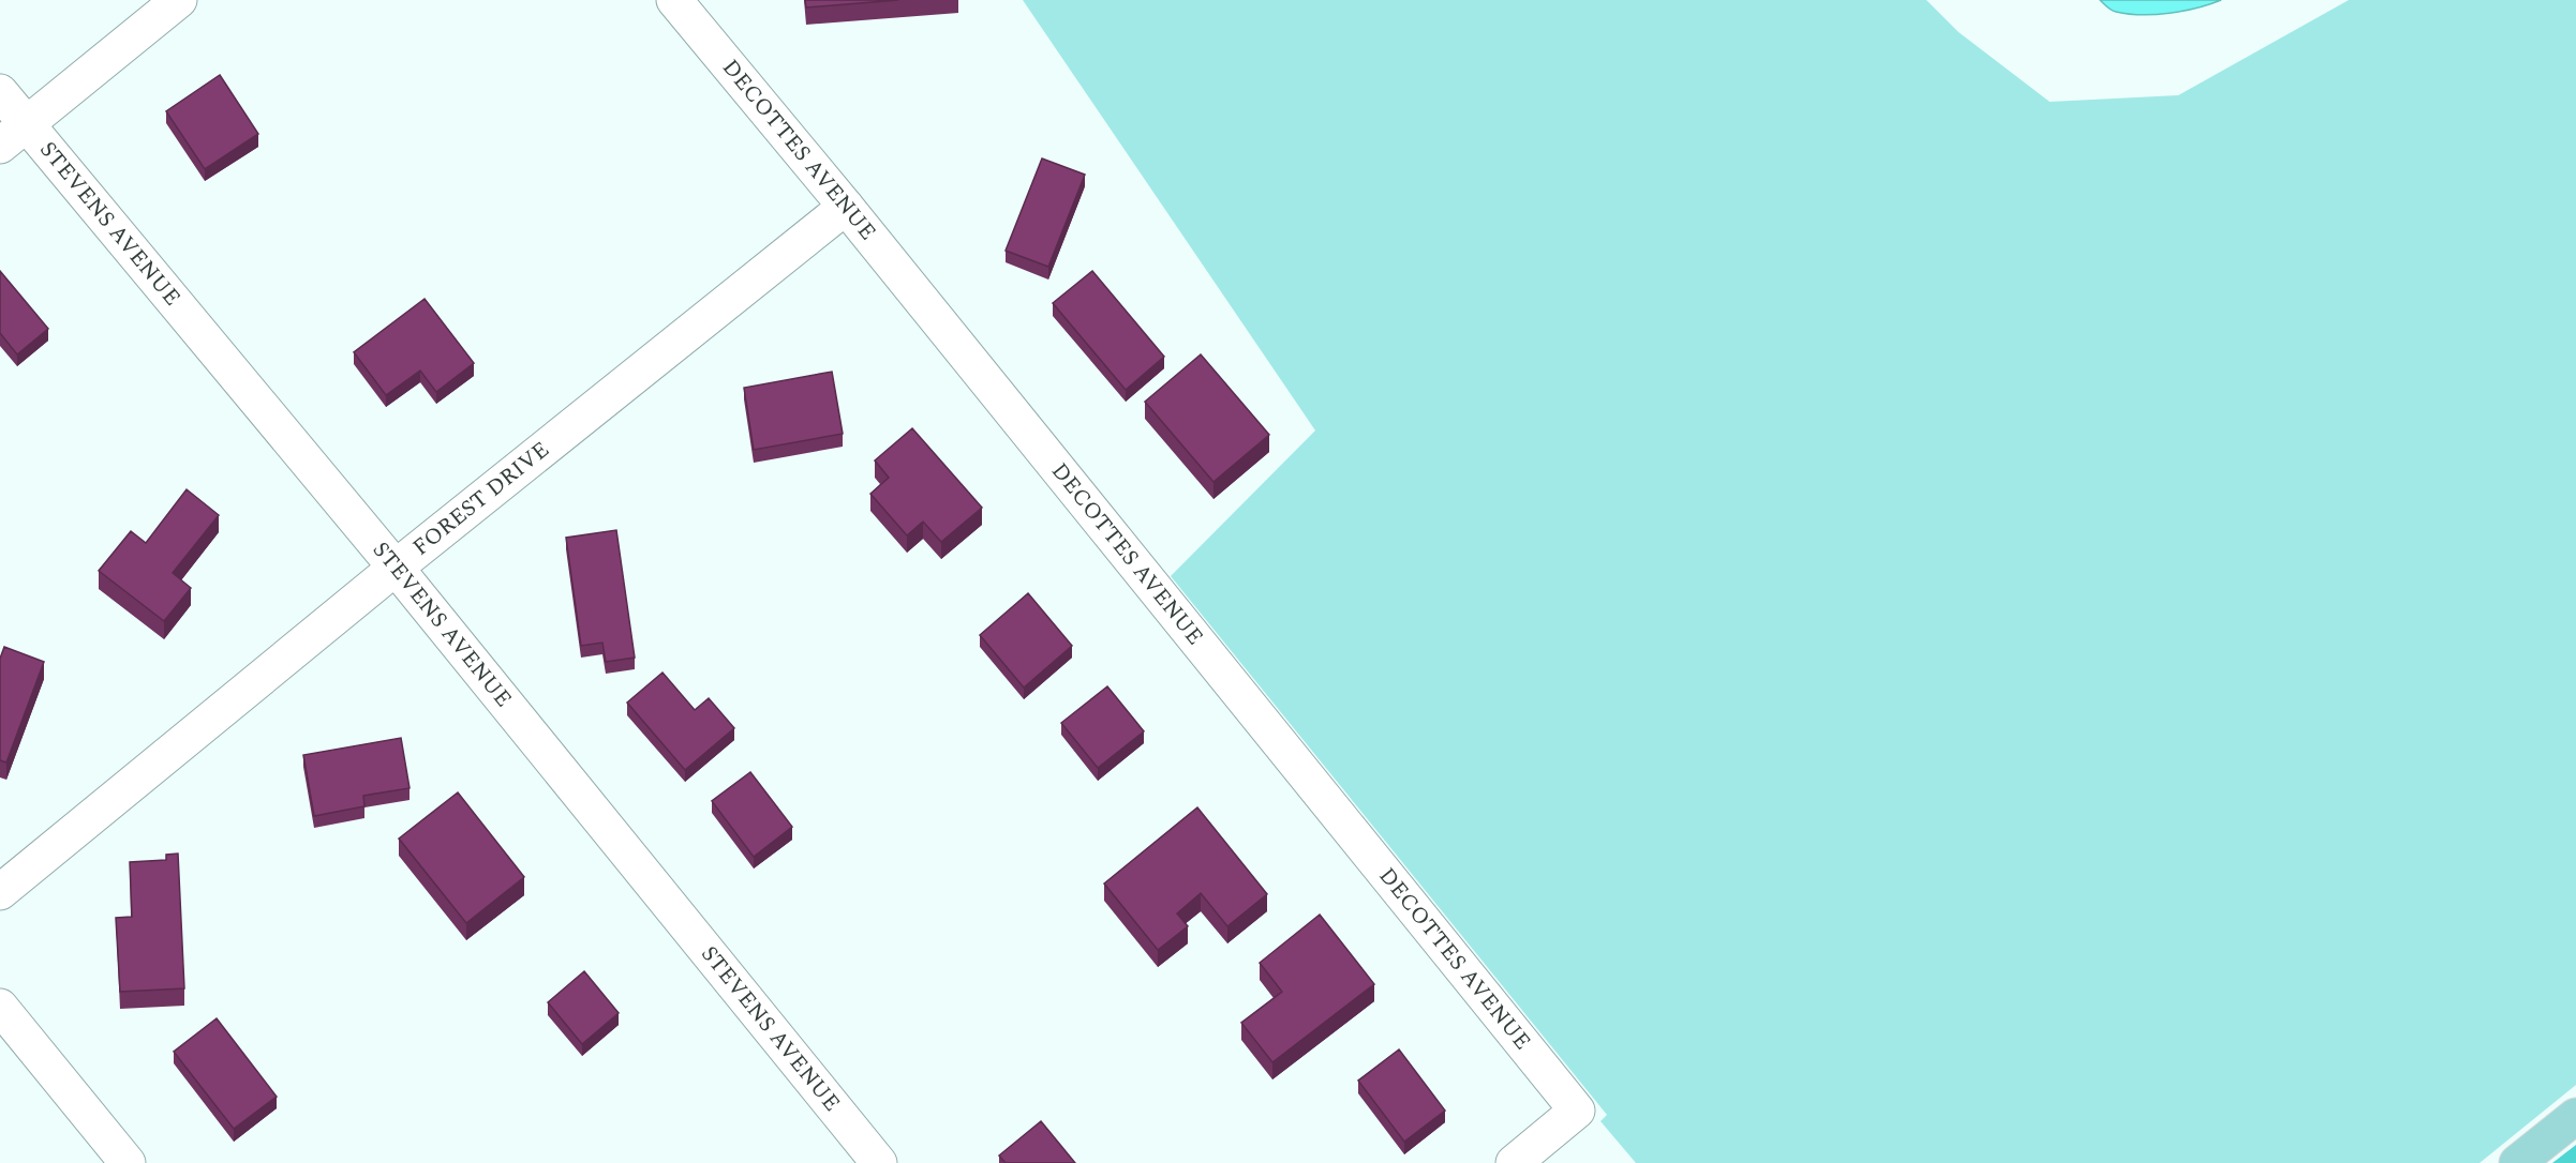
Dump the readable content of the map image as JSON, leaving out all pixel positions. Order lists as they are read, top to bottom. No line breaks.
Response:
{"streets":{"street":["DECOTTES AVENUE","STEVENS AVENUE","FOREST DRIVE"]},"crossings":[["DECOTTES AVENUE","FOREST DRIVE"],["STEVENS AVENUE","FOREST DRIVE"]]}
